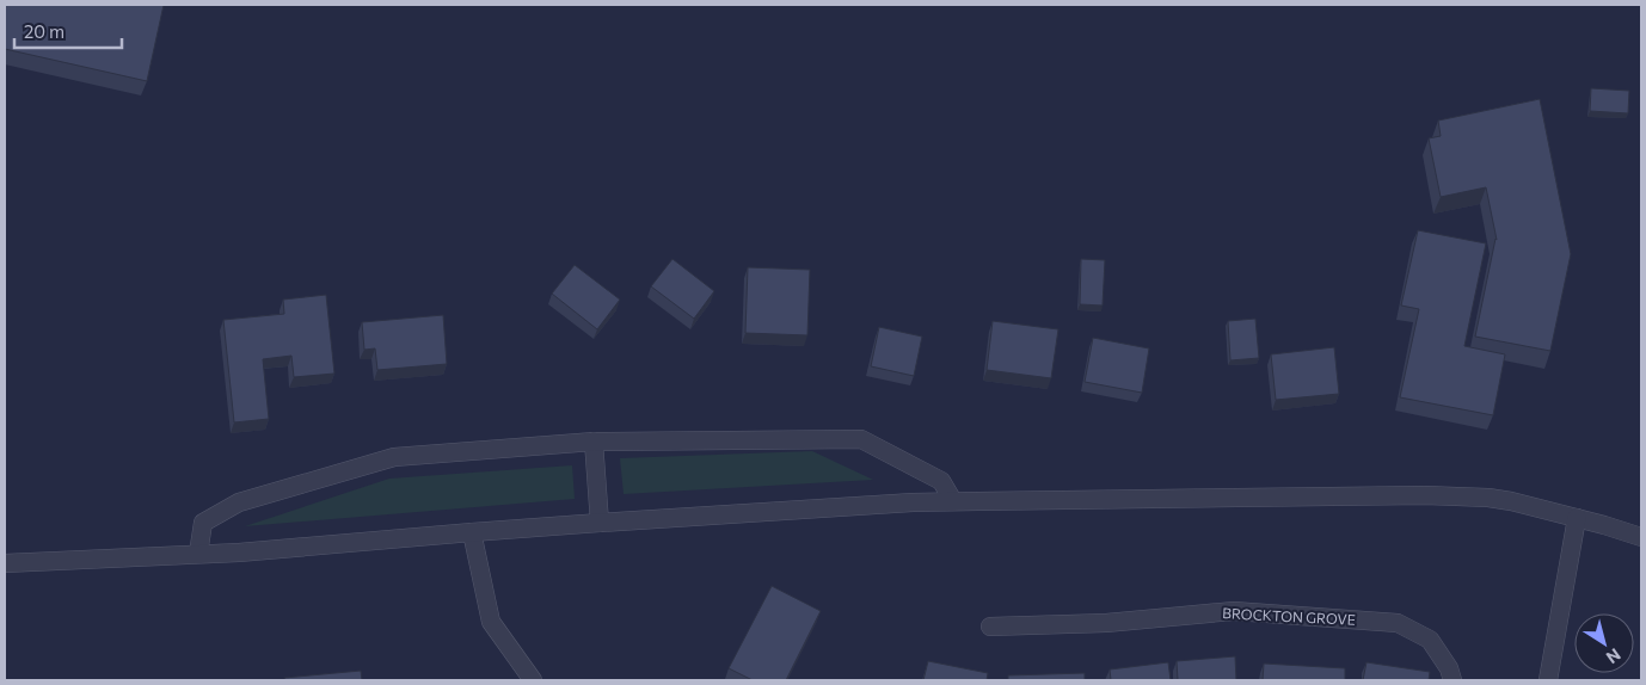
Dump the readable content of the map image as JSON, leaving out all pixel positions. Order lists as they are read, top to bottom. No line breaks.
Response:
{"streets":{"street":["BROCKTON GROVE"]},"scale_bar":"20 m","north":"bottom right"}
